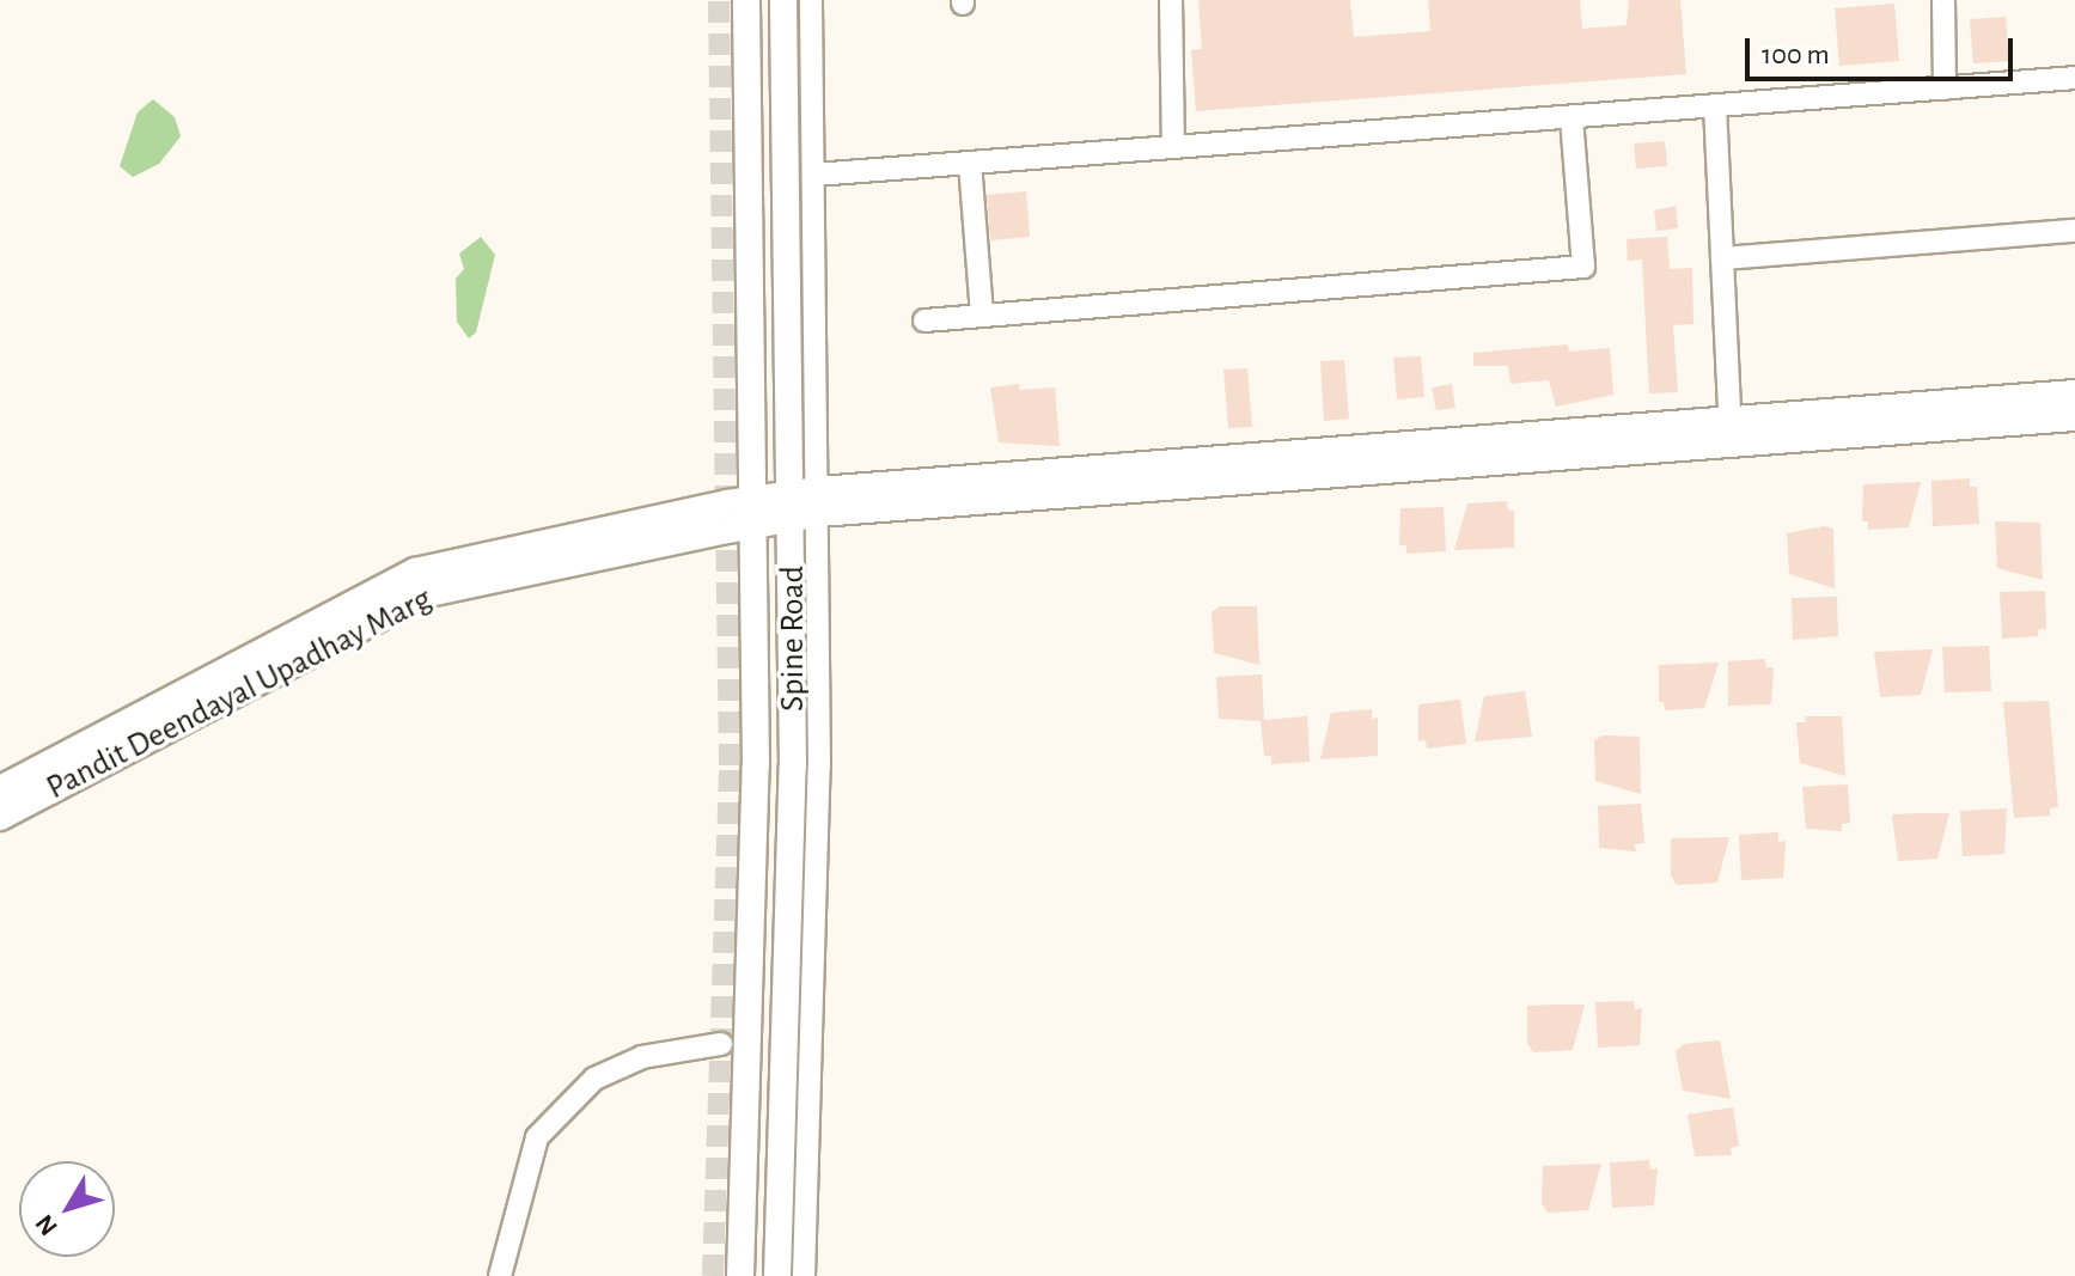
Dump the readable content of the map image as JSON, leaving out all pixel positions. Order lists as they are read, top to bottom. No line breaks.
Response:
{"streets":{"main road":["Spine Road","Pandit Deendayal Upadhay Marg"]},"crossings":[["Spine Road","Pandit Deendayal Upadhay Marg"]],"scale_bar":"100 m","north":"bottom left"}
